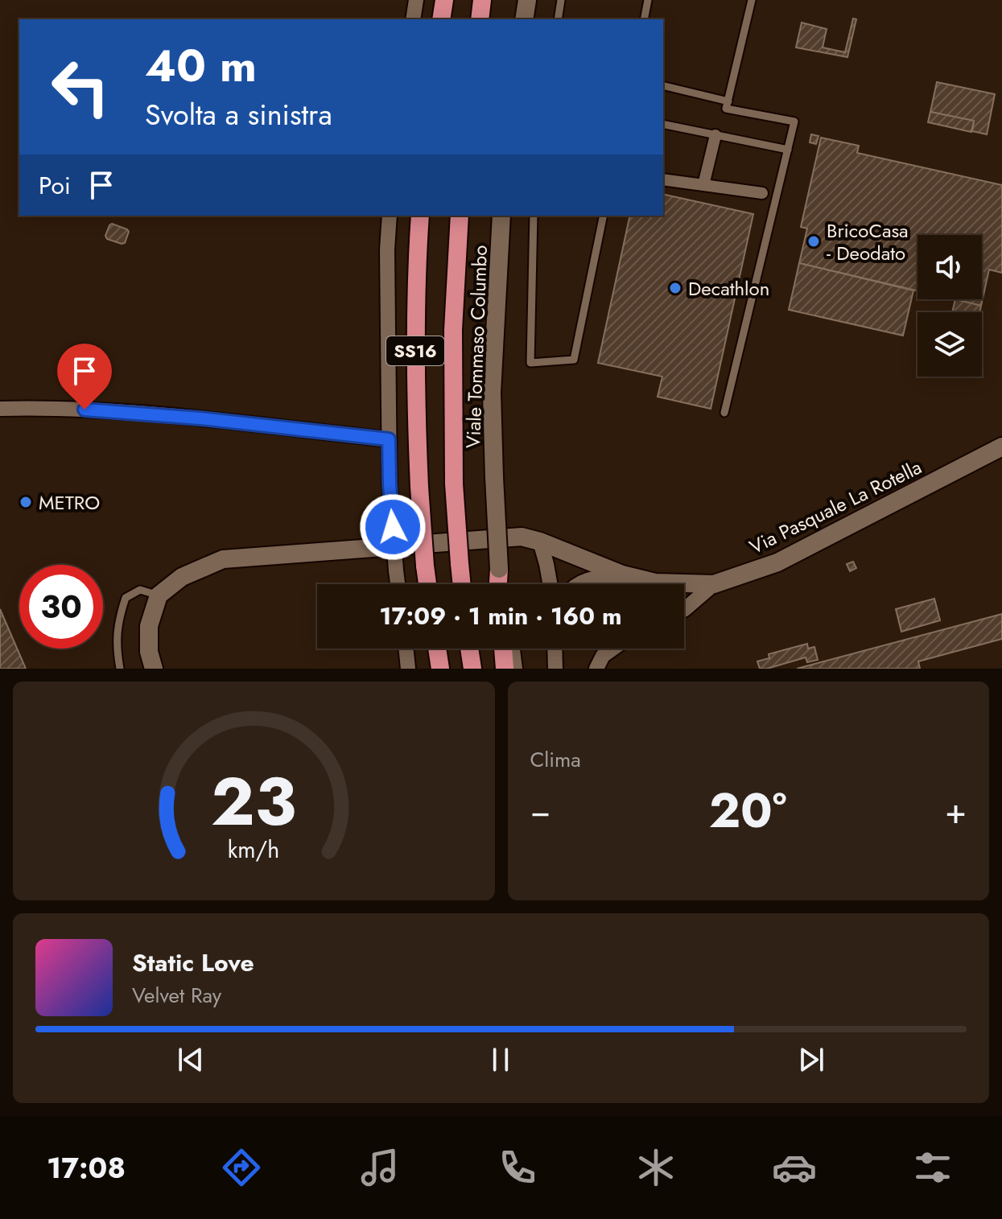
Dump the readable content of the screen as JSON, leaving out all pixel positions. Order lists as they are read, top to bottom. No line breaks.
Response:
{"streets":{"highway":["SS16"],"street":["Viale Tommaso Columbo","Via Pasquale La Rotella"]},"places":["BricoCasa - Deodato","Decathlon","METRO"],"page":{"turn":["40 m","Svolta a sinistra"],"then":"Poi","limit":"30","trip":"17:09 · 1 min · 160 m","tile":"Clima","heat":["−","20°","+"],"song":["Static Love","Velvet Ray"],"tabs":"17:08","gauge":["23","km/h"]}}
